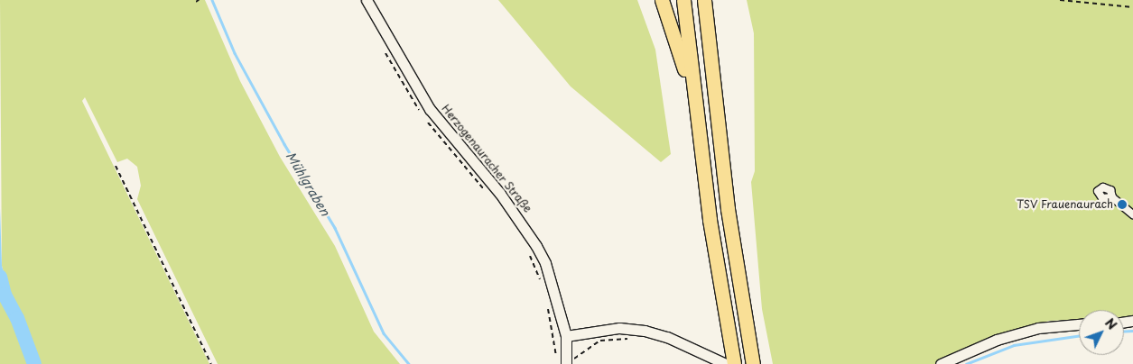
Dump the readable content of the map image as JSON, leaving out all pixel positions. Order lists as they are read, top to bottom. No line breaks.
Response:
{"streets":{"street":["Herzogenauracher Straße"]},"water":["Mühlgraben"],"places":["TSV Frauenaurach"],"north":"top right"}
